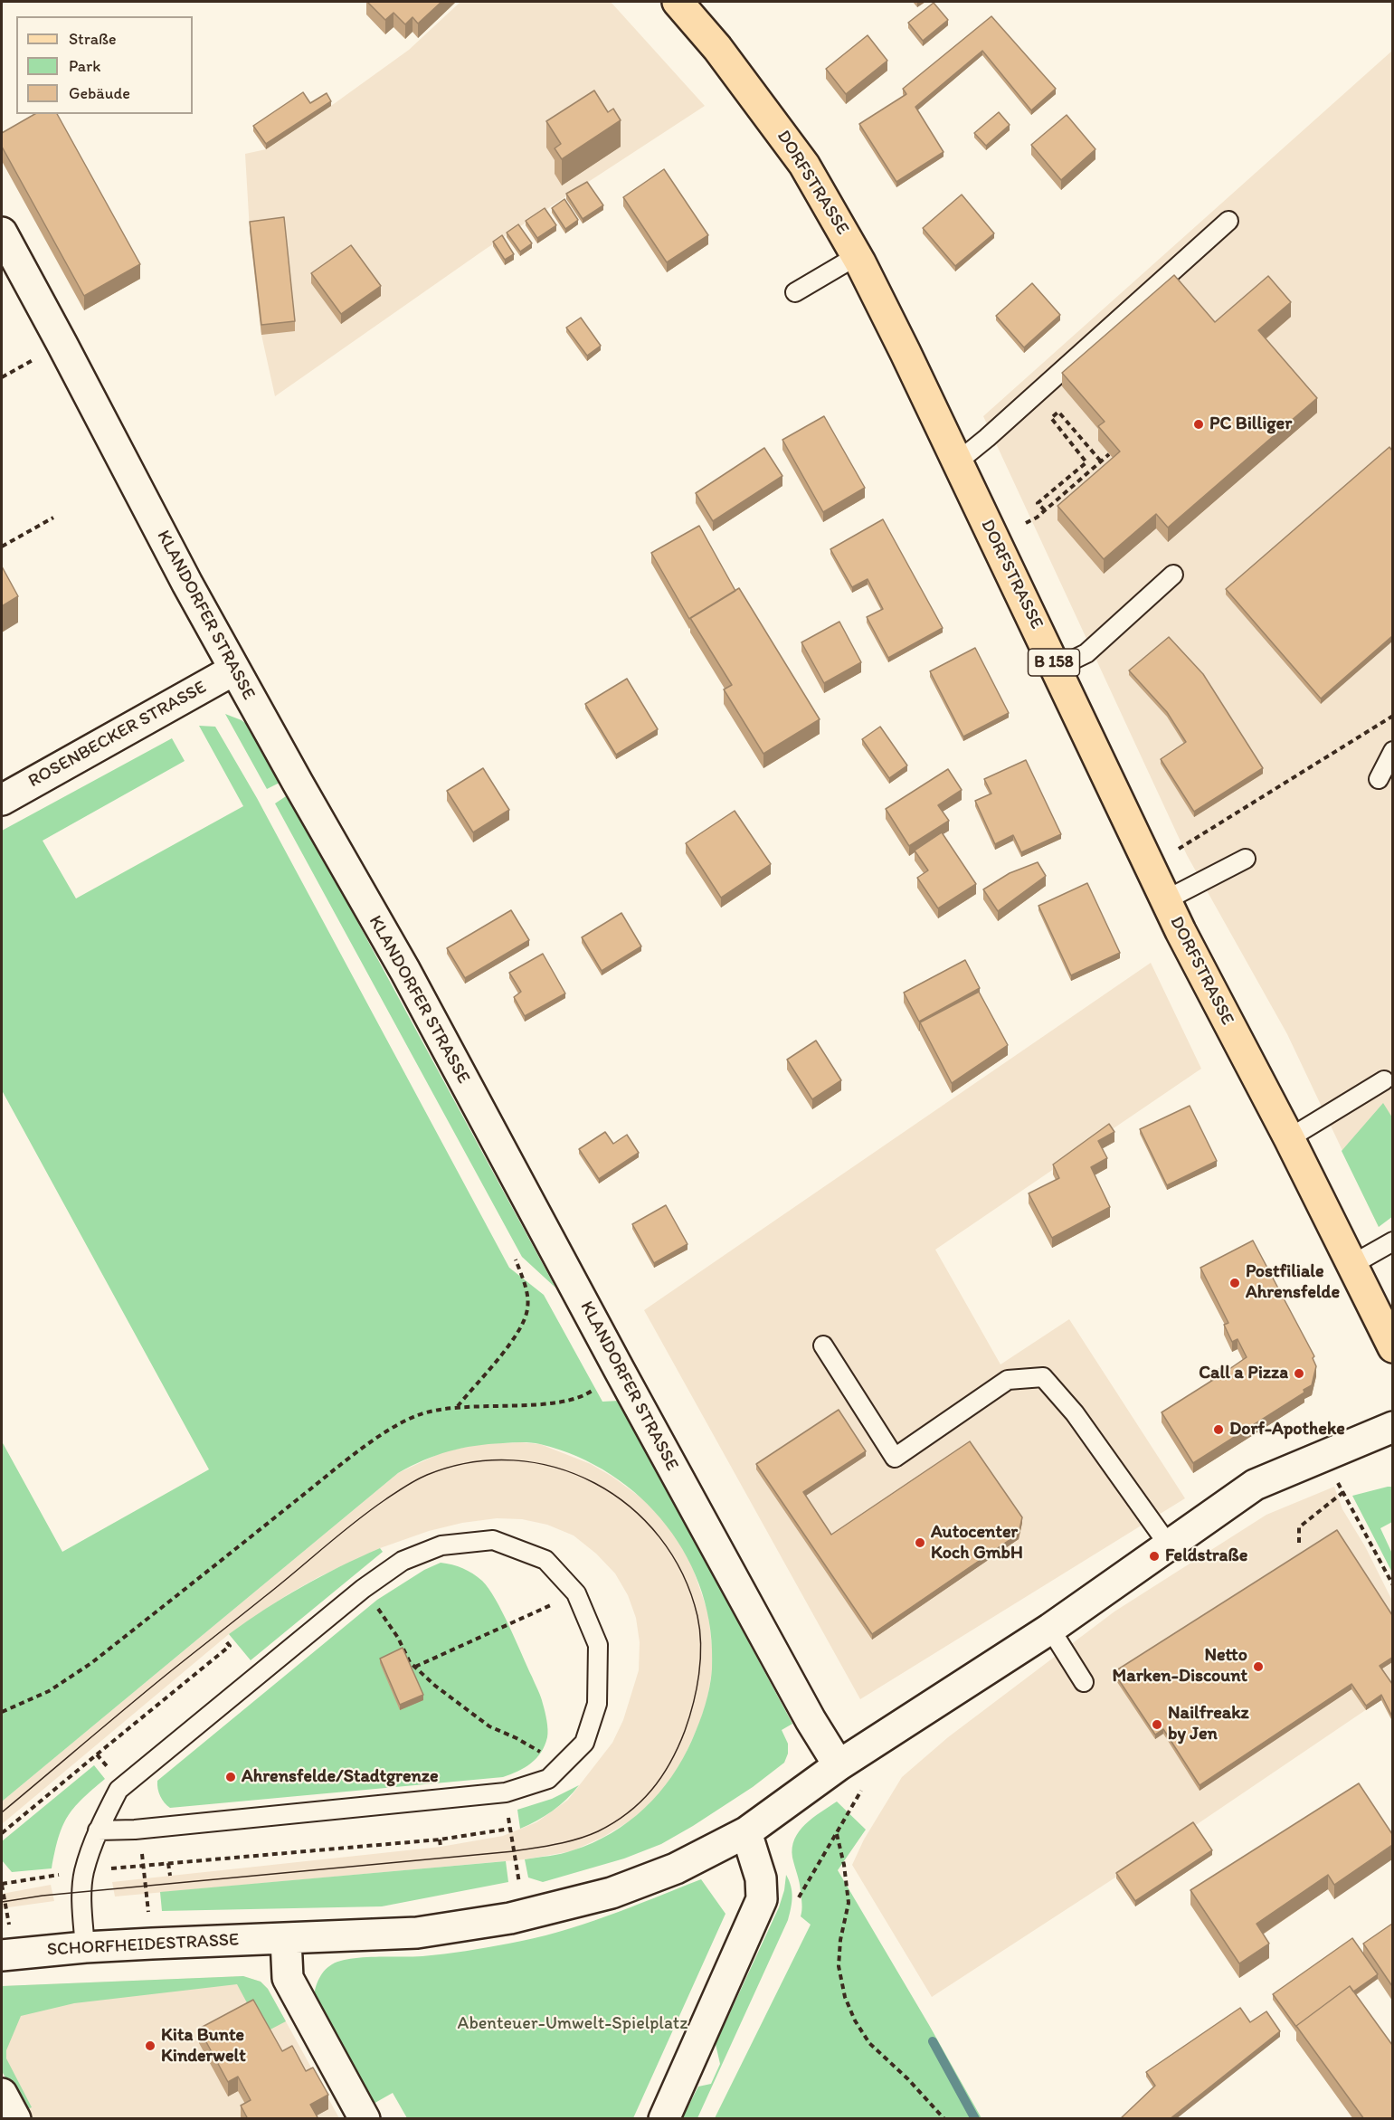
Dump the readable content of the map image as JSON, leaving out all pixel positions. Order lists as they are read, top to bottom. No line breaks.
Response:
{"streets":{"main road":["DORFSTRASSE","B 158"],"street":["KLANDORFER STRASSE","ROSENBECKER STRASSE","SCHORFHEIDESTRASSE"]},"crossings":[["KLANDORFER STRASSE","ROSENBECKER STRASSE"],["KLANDORFER STRASSE","SCHORFHEIDESTRASSE"]],"parks":["Abenteuer-Umwelt-Spielplatz"],"places":["PC Billiger","Postfiliale Ahrensfelde","Call a Pizza","Dorf-Apotheke","Autocenter Koch GmbH","Feldstraße","Netto Marken-Discount","Nailfreakz by Jen","Ahrensfelde/Stadtgrenze","Kita Bunte Kinderwelt"],"legend":["Straße","Park","Gebäude"]}
